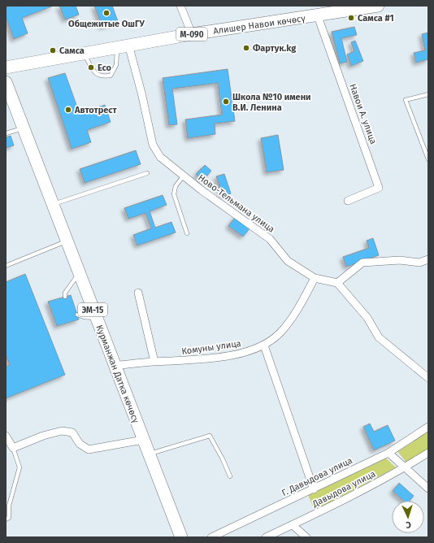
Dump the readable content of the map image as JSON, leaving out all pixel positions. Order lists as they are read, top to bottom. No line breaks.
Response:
{"streets":{"main road":["Алишер Навои көчөсү","М-090","ЭМ-15","Курманжан Датка көчөсү"],"street":["Навои А. улица","Ново-Тельмана улица","Комуны улица","Г. Давыдова улица","Давыдова улица"]},"crossings":[["Алишер Навои көчөсү","Навои А. улица"],["Алишер Навои көчөсү","Ново-Тельмана улица"],["Ново-Тельмана улица","Комуны улица"],["Комуны улица","Курманжан Датка көчөсү"]],"places":["Общежитые ОшГУ","Самса #1","Фартук.kg","Самса","Есо","Школа №10 имени В.И. Ленина","Автотрест"],"north":"bottom"}
